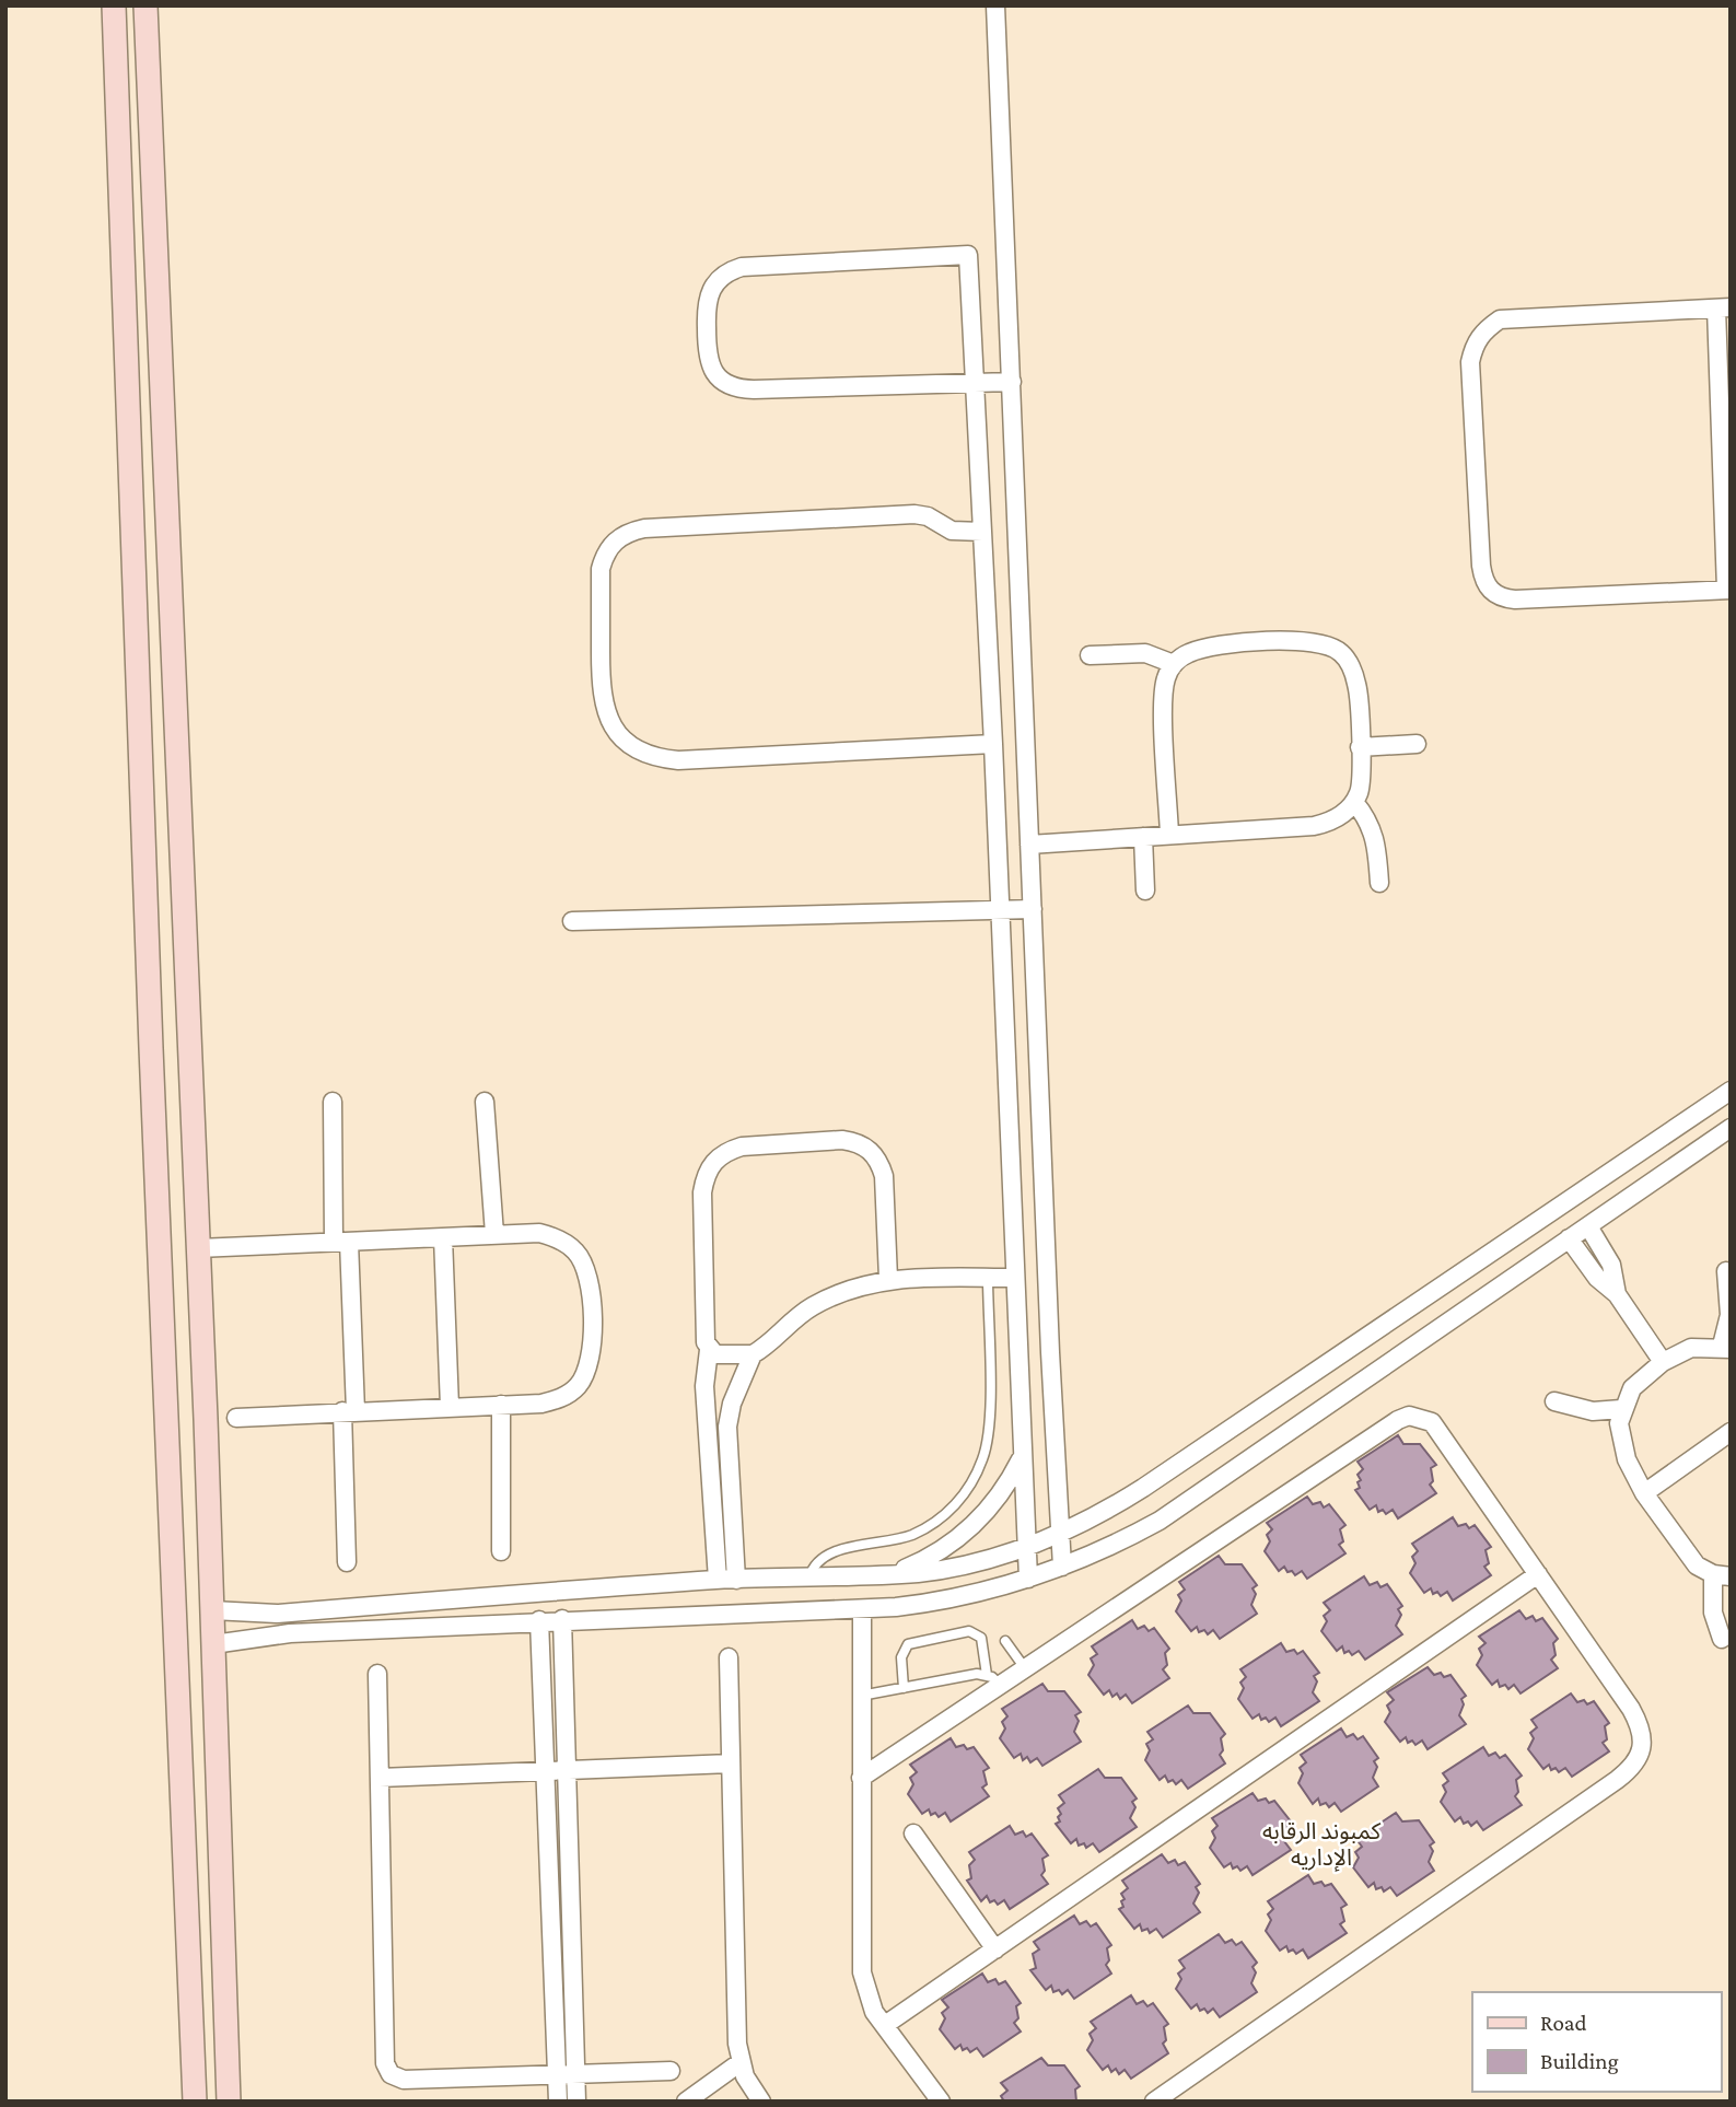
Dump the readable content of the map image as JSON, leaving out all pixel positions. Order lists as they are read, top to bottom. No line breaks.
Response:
{"districts":["كمبوند الرقابه الإداريه"],"legend":["Road","Building"]}
